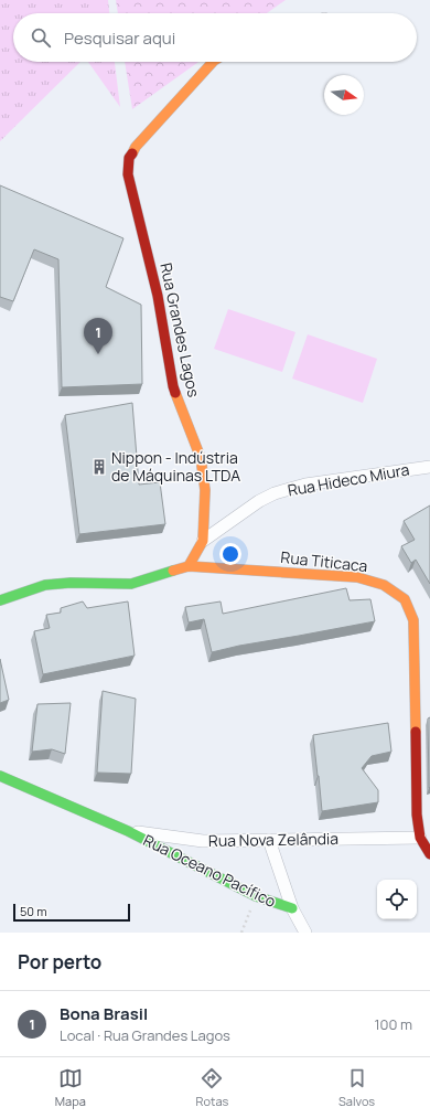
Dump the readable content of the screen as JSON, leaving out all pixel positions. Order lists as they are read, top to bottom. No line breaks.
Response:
{"streets":{"street":["Rua Grandes Lagos","Rua Hideco Miura","Rua Titicaca","Rua Nova Zelândia","Rua Oceano Pacífico"]},"crossings":[["Rua Grandes Lagos","Rua Hideco Miura"],["Rua Grandes Lagos","Rua Titicaca"],["Rua Titicaca","Rua Nova Zelândia"],["Rua Nova Zelândia","Rua Oceano Pacífico"]],"places":{"building":["Nippon - Indústria de Máquinas LTDA"]},"scale_bar":"50 m","north":"right","page":{"search":"Pesquisar aqui","pins":"1","scale":"50 m","heading":"Por perto","list":[{"mark":"1","name":"Bona Brasil","note":"Local · Rua Grandes Lagos","value":"100 m"}],"nav":["Mapa","Rotas","Salvos"]}}
